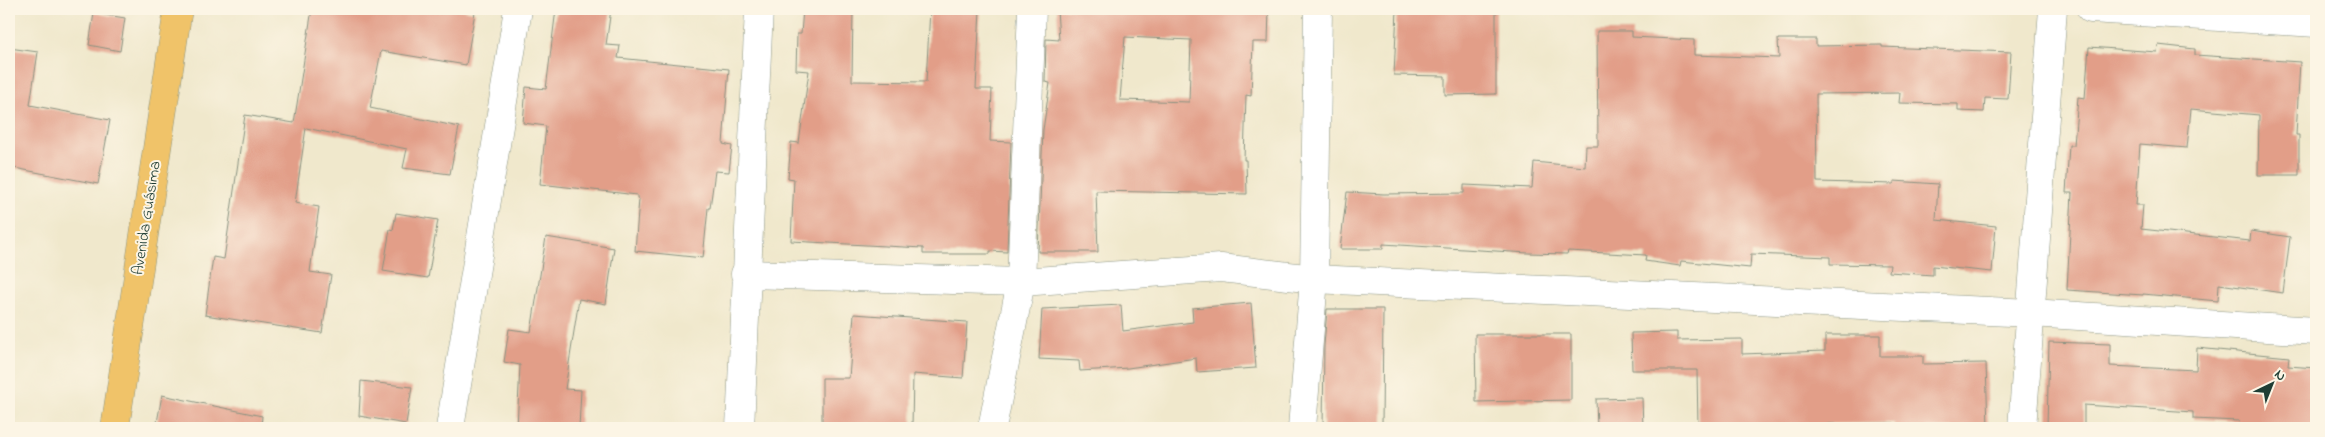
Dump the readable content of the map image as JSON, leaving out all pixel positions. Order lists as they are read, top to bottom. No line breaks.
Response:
{"streets":{"main road":["Avenida Guásima"]},"north":"top right"}
